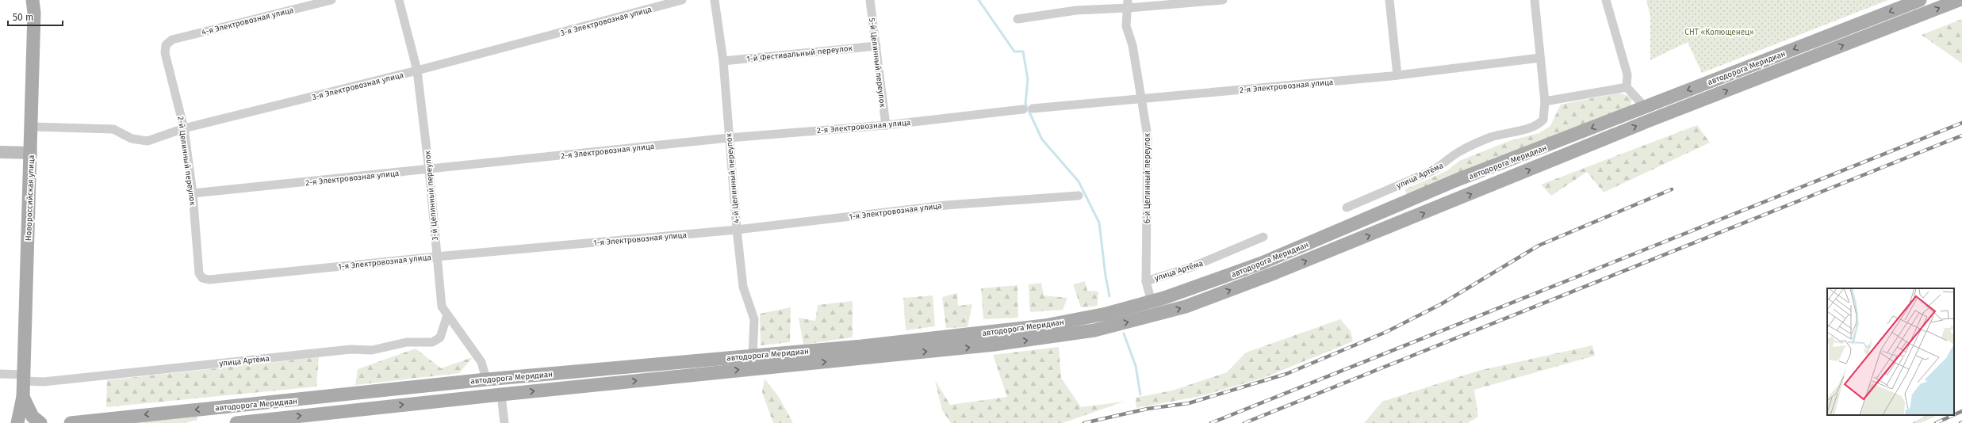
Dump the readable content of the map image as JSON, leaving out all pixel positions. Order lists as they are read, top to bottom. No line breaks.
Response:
{"streets":{"main road":["автодорога Меридиан","Новороссийская улица"],"street":["4-я Электровозная улица","3-я Электровозная улица","1-й Фестивальный переулок","5-й Целинный переулок","2-я Электровозная улица","2-й Целинный переулок","улица Артёма","4-й Целинный переулок","6-й Целинный переулок","3-й Целинный переулок","1-я Электровозная улица"]},"crossings":[["4-я Электровозная улица","2-й Целинный переулок"],["3-я Электровозная улица","2-й Целинный переулок"],["3-я Электровозная улица","3-й Целинный переулок"],["3-я Электровозная улица","Новороссийская улица"],["1-й Фестивальный переулок","5-й Целинный переулок"],["1-й Фестивальный переулок","4-й Целинный переулок"],["5-й Целинный переулок","2-я Электровозная улица"],["автодорога Меридиан","4-й Целинный переулок"],["автодорога Меридиан","6-й Целинный переулок"],["автодорога Меридиан","3-й Целинный переулок"],["2-я Электровозная улица","2-й Целинный переулок"],["2-я Электровозная улица","улица Артёма"],["2-я Электровозная улица","4-й Целинный переулок"],["2-я Электровозная улица","6-й Целинный переулок"],["2-я Электровозная улица","3-й Целинный переулок"],["2-й Целинный переулок","1-я Электровозная улица"],["улица Артёма","6-й Целинный переулок"],["улица Артёма","3-й Целинный переулок"],["улица Артёма","Новороссийская улица"],["4-й Целинный переулок","1-я Электровозная улица"],["3-й Целинный переулок","1-я Электровозная улица"]],"parks":["СНТ «Колющенец»"],"scale_bar":"50 m"}
